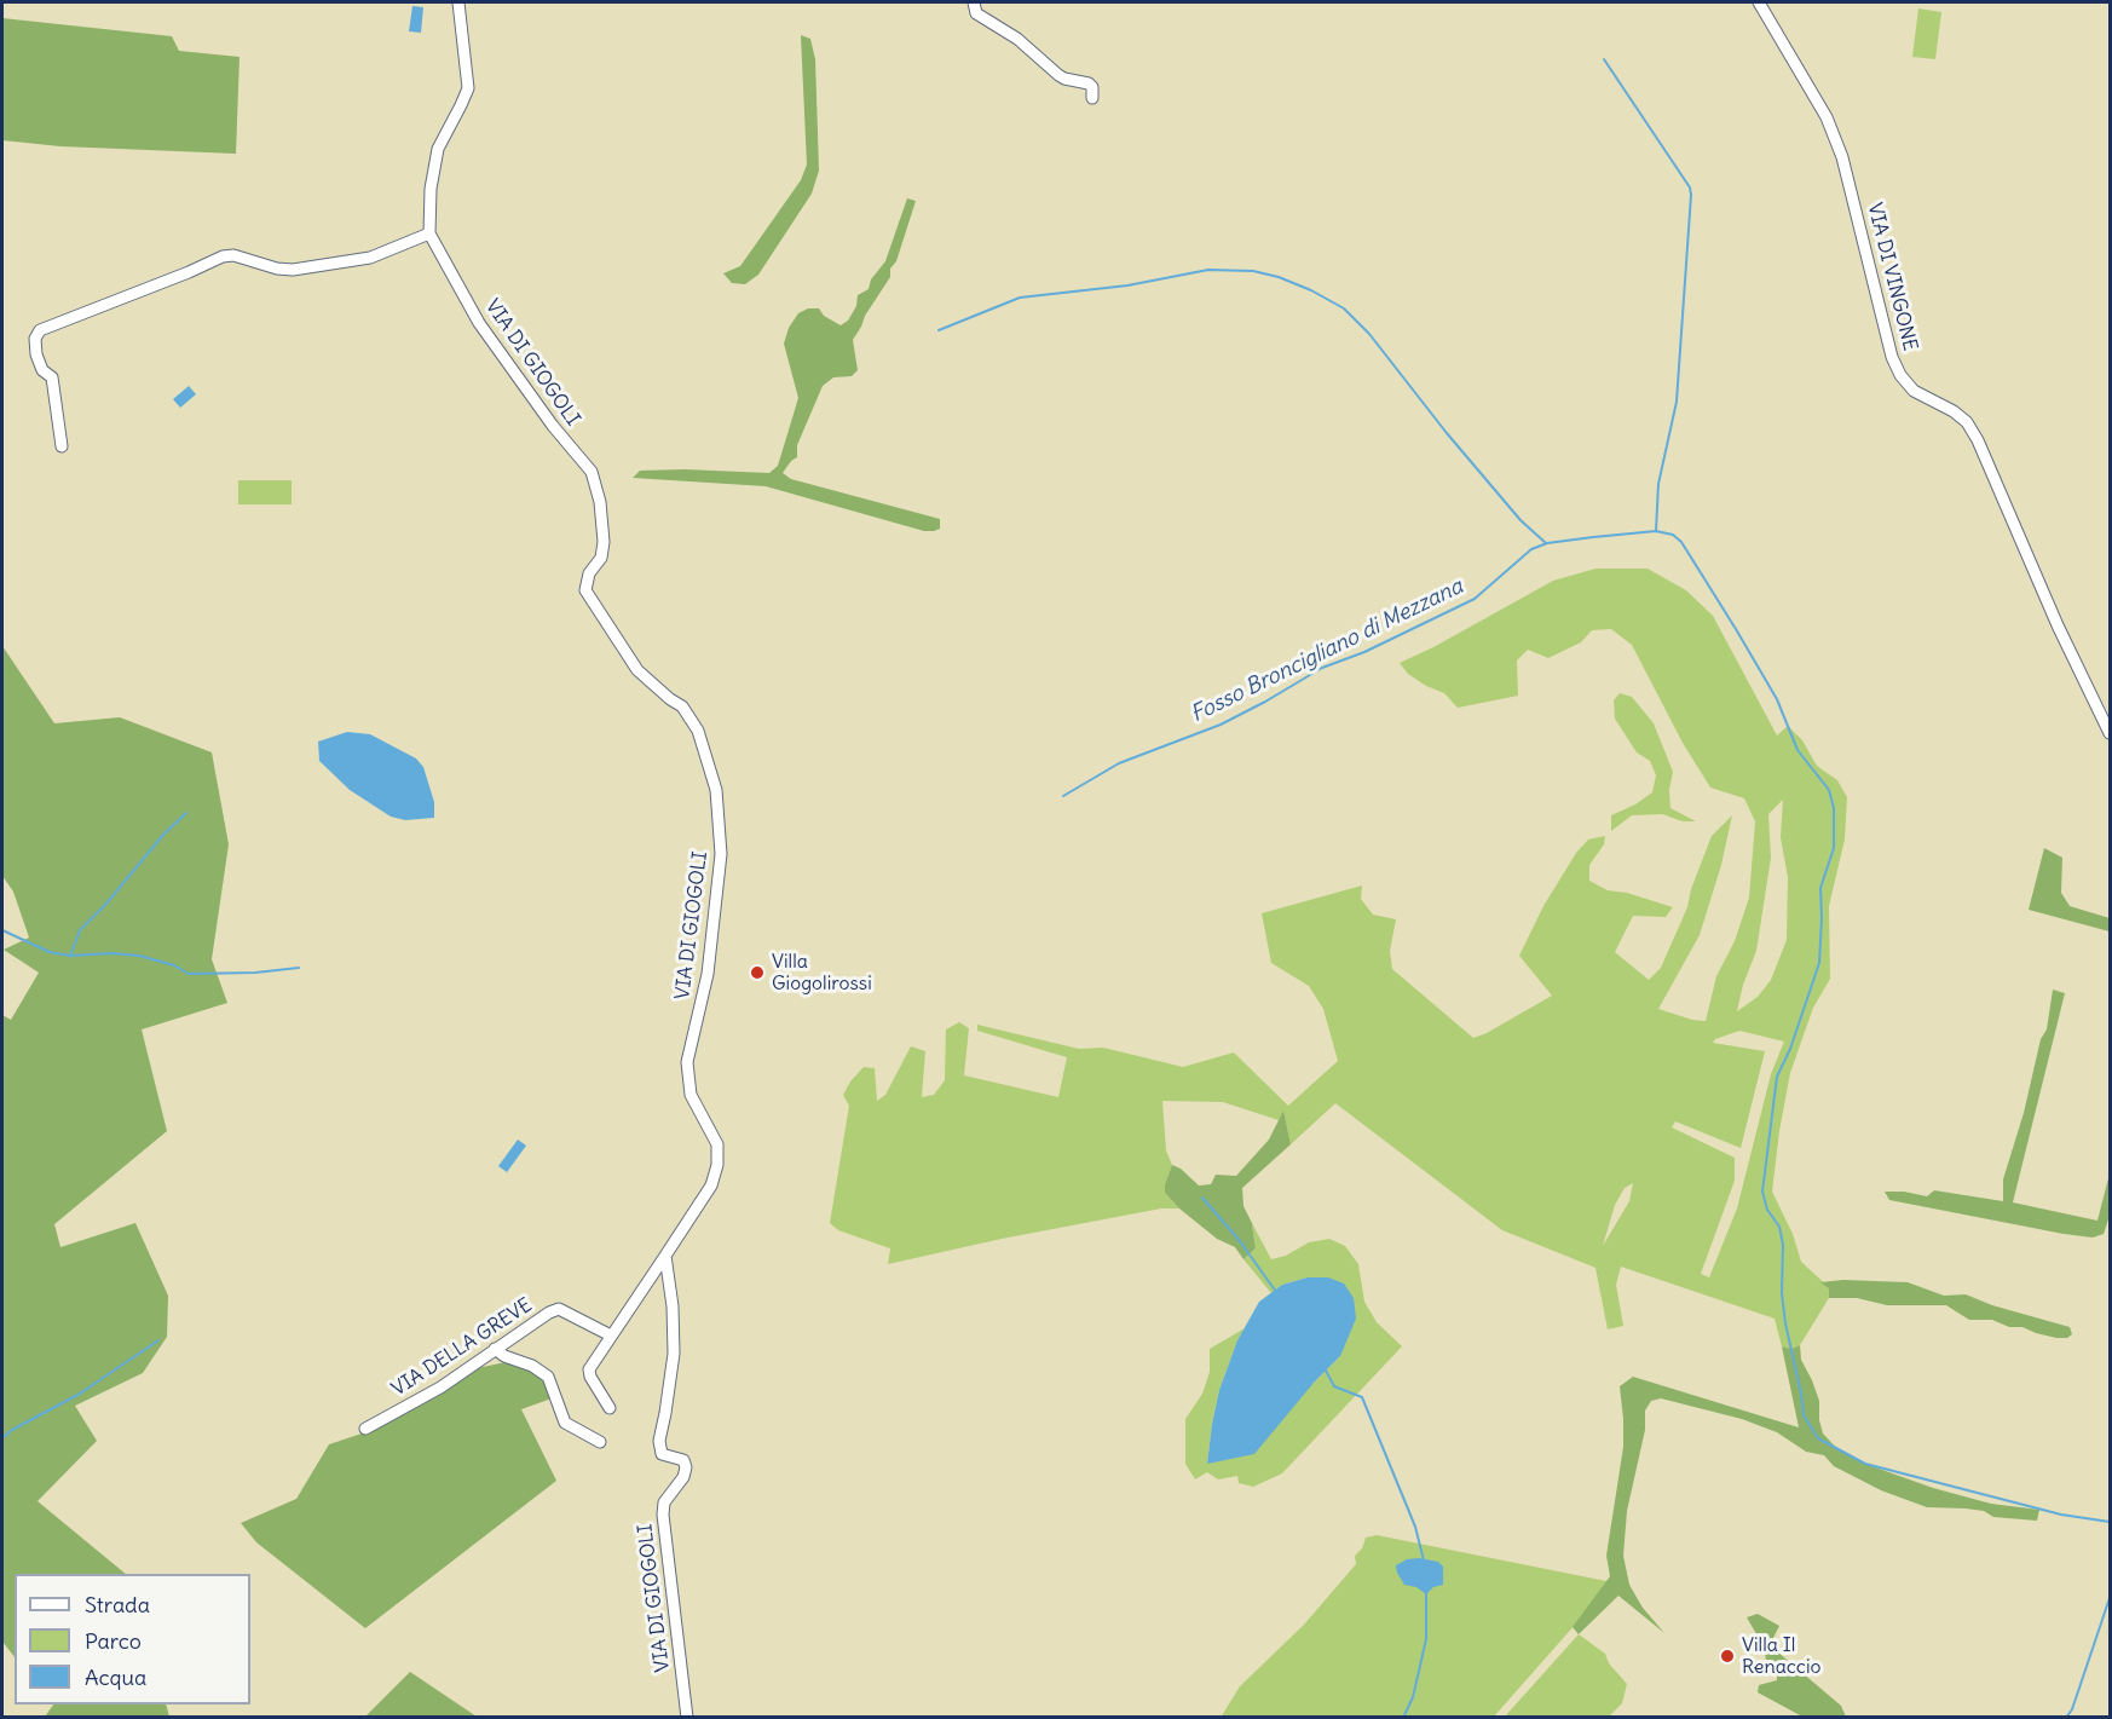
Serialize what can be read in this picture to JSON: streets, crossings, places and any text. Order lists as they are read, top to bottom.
{
  "streets": {
    "street": ["VIA DI VINGONE", "VIA DI GIOGOLI", "VIA DELLA GREVE"]
  },
  "water": ["Fosso Broncigliano di Mezzana"],
  "places": ["Villa Giogolirossi", "Villa Il Renaccio"],
  "legend": ["Strada", "Parco", "Acqua"]
}
